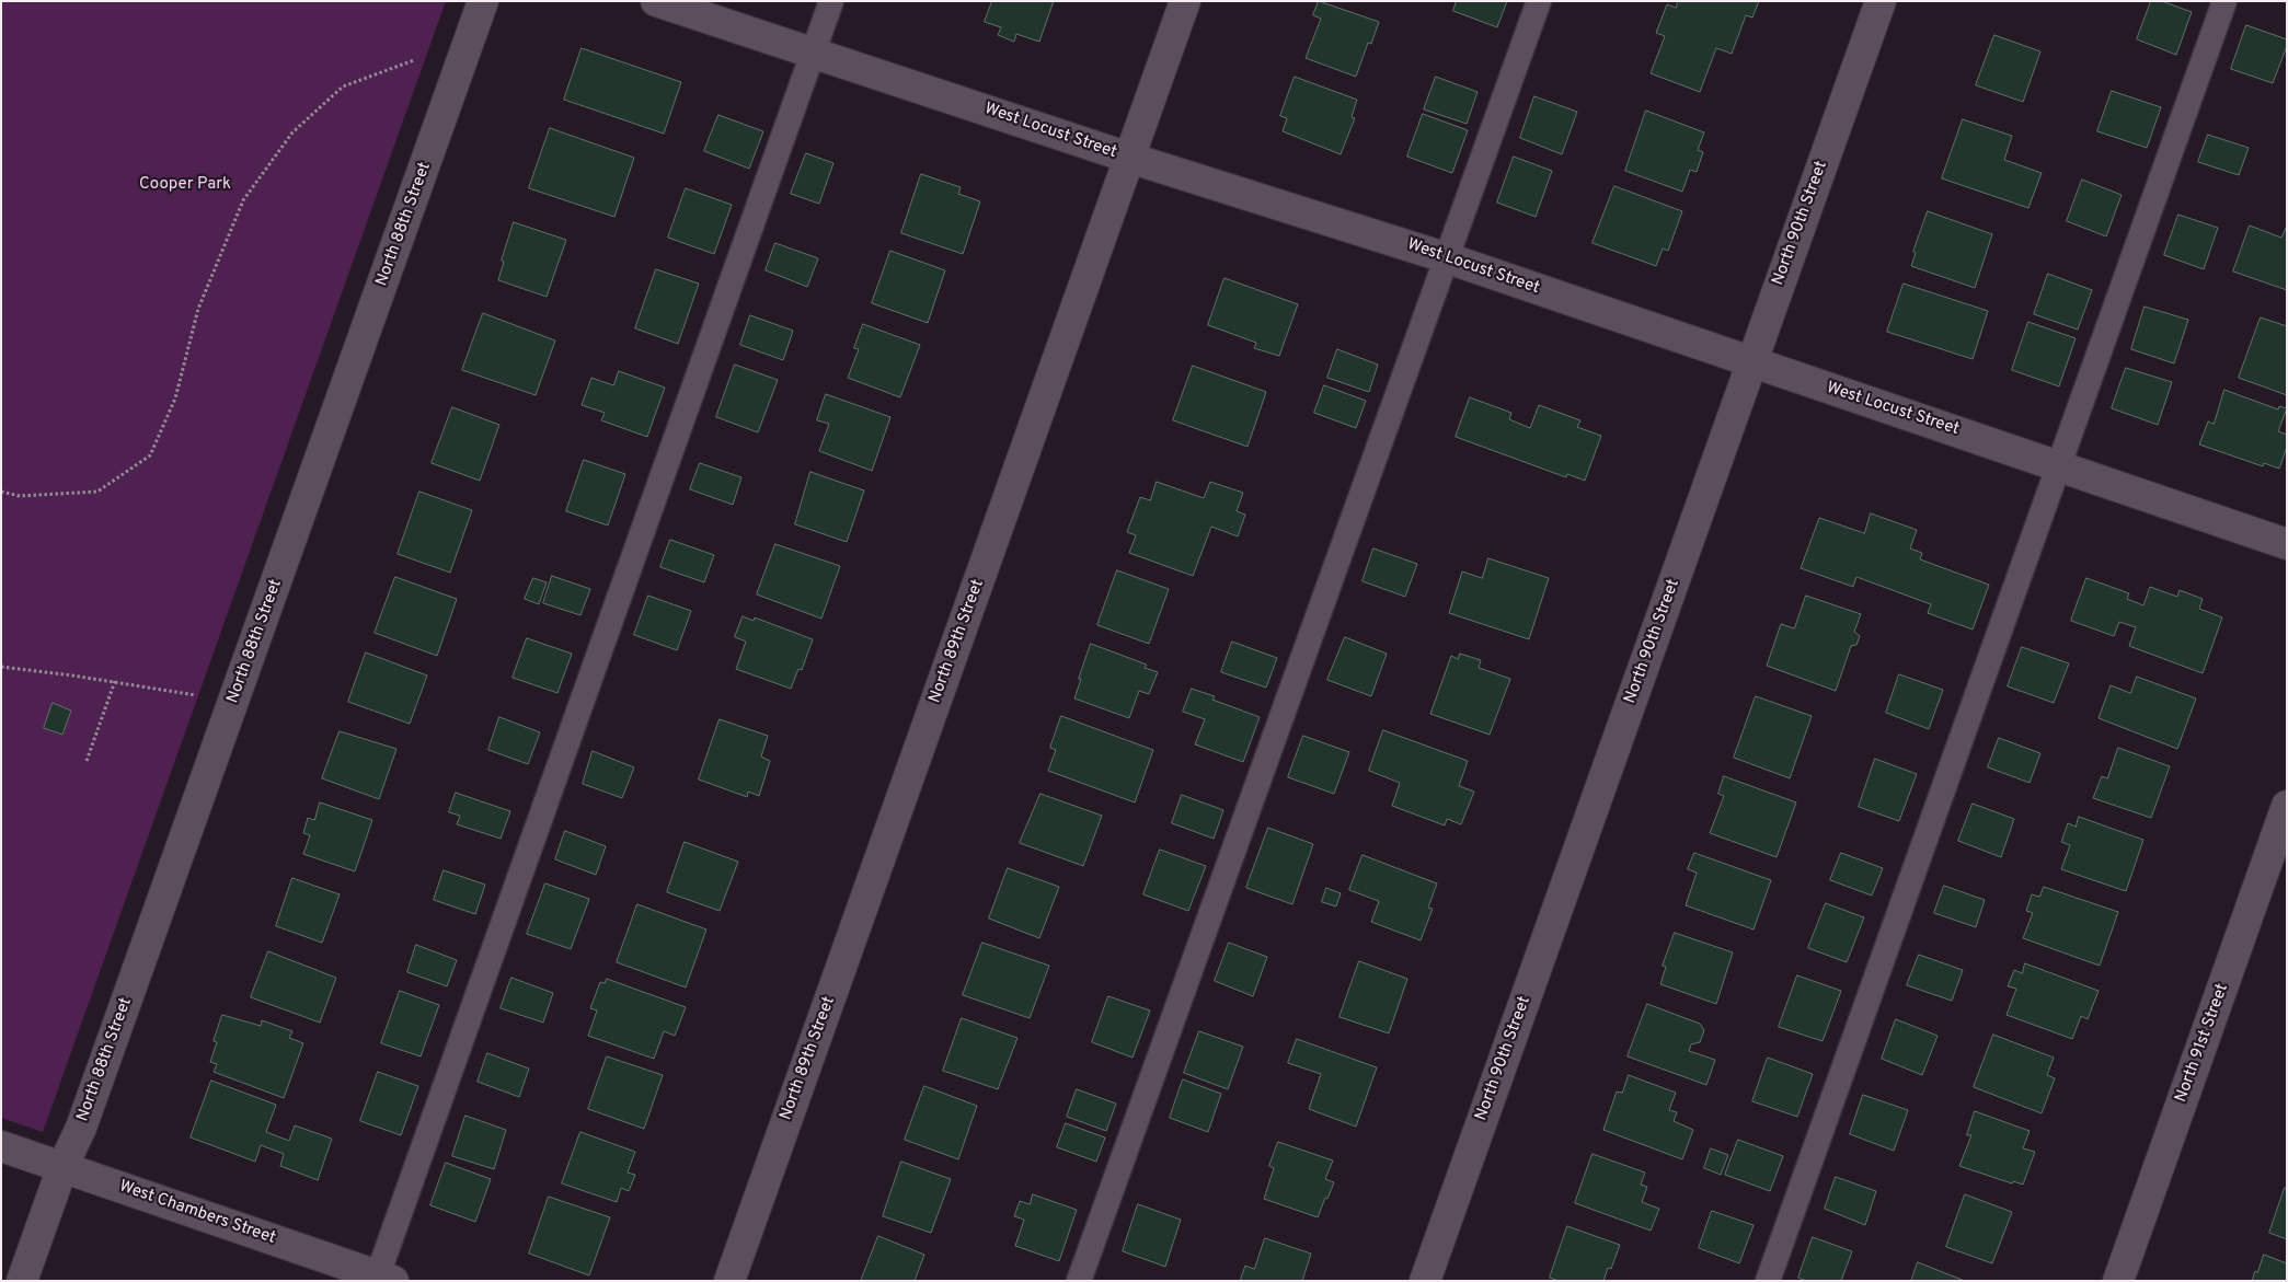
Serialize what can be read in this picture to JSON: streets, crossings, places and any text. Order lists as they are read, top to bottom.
{
  "streets": {
    "street": [
      "West Locust Street",
      "North 90th Street",
      "North 88th Street",
      "North 89th Street",
      "North 91st Street",
      "West Chambers Street"
    ]
  },
  "crossings": [
    ["West Locust Street", "North 90th Street"],
    ["West Locust Street", "North 89th Street"],
    ["North 88th Street", "West Chambers Street"]
  ],
  "parks": ["Cooper Park"]
}
